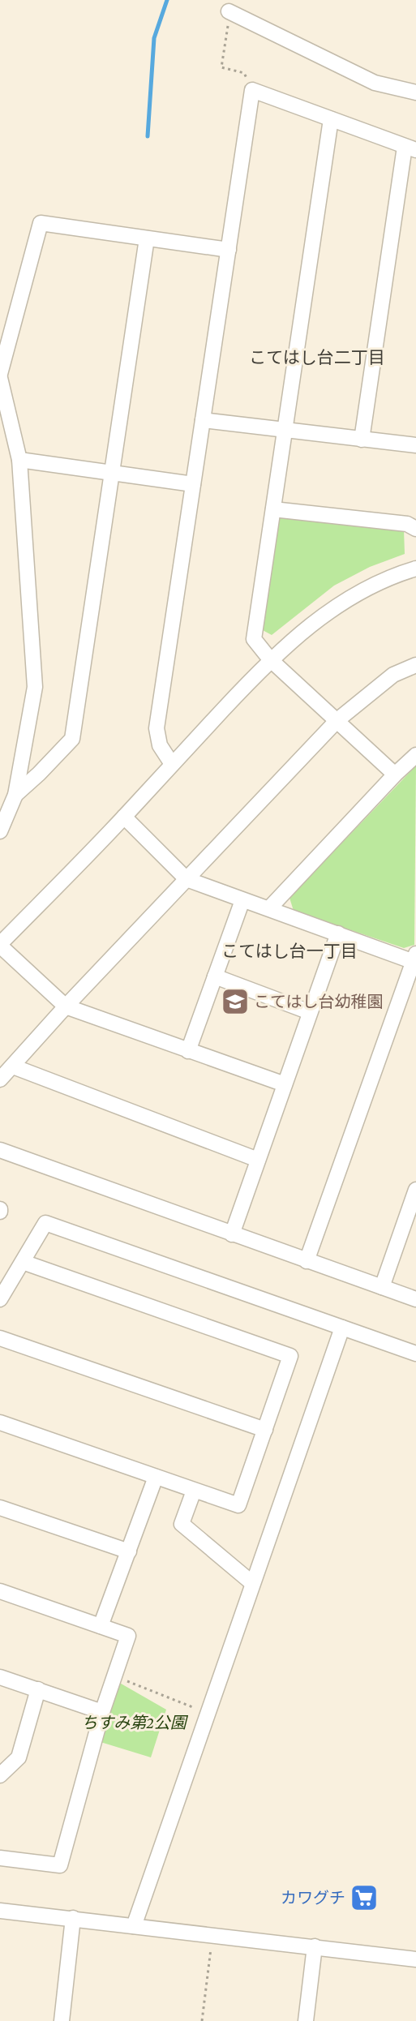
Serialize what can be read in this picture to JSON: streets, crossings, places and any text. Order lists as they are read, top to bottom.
{
  "districts": ["こてはし台二丁目", "こてはし台一丁目"],
  "parks": ["ちすみ第2公園"],
  "places": {
    "school or university": ["こてはし台幼稚園"],
    "supermarket": ["カワグチ"]
  }
}
